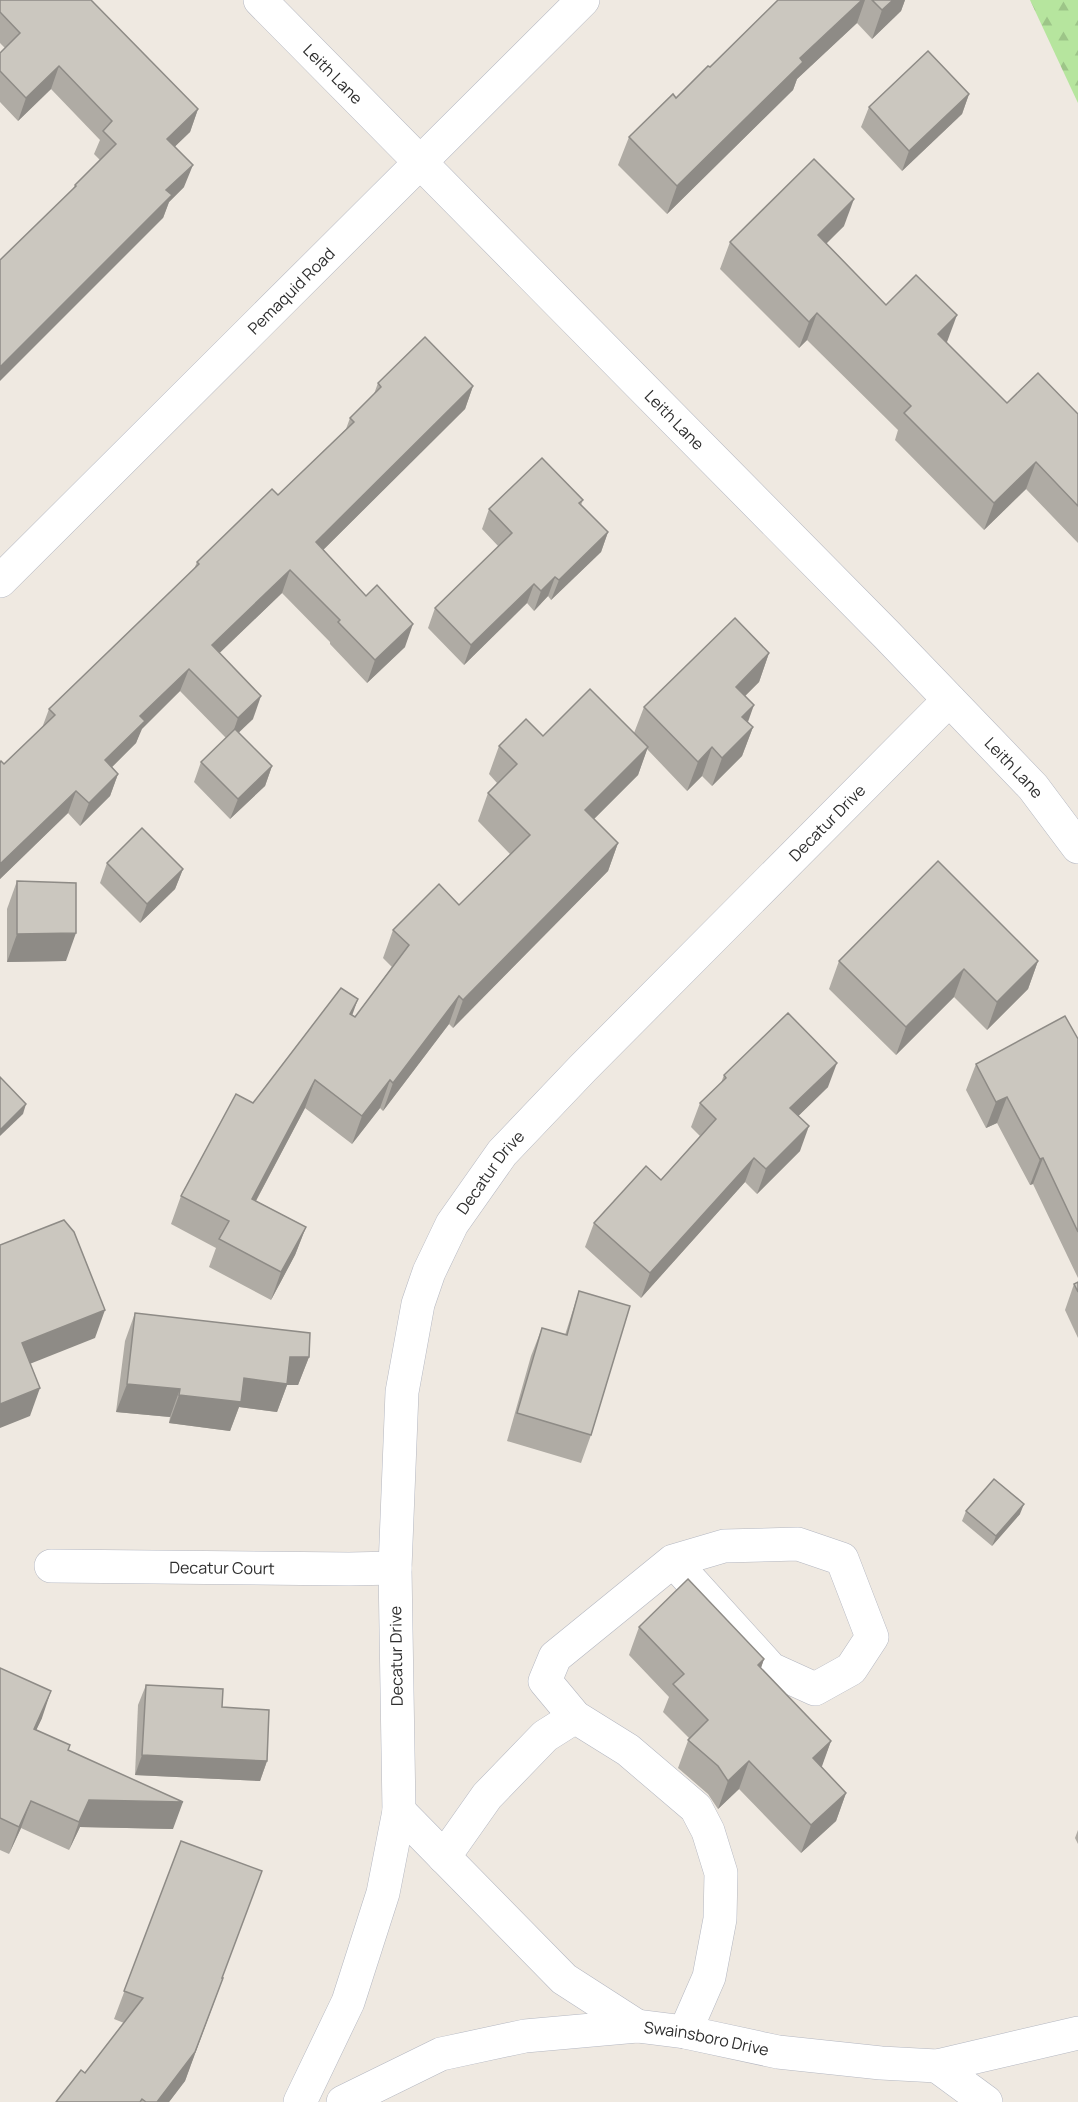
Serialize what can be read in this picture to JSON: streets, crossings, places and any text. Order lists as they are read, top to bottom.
{
  "streets": {
    "street": [
      "Leith Lane",
      "Pemaquid Road",
      "Decatur Drive",
      "Decatur Court",
      "Swainsboro Drive"
    ]
  },
  "crossings": [
    ["Leith Lane", "Pemaquid Road"],
    ["Leith Lane", "Decatur Drive"],
    ["Decatur Drive", "Decatur Court"]
  ]
}
